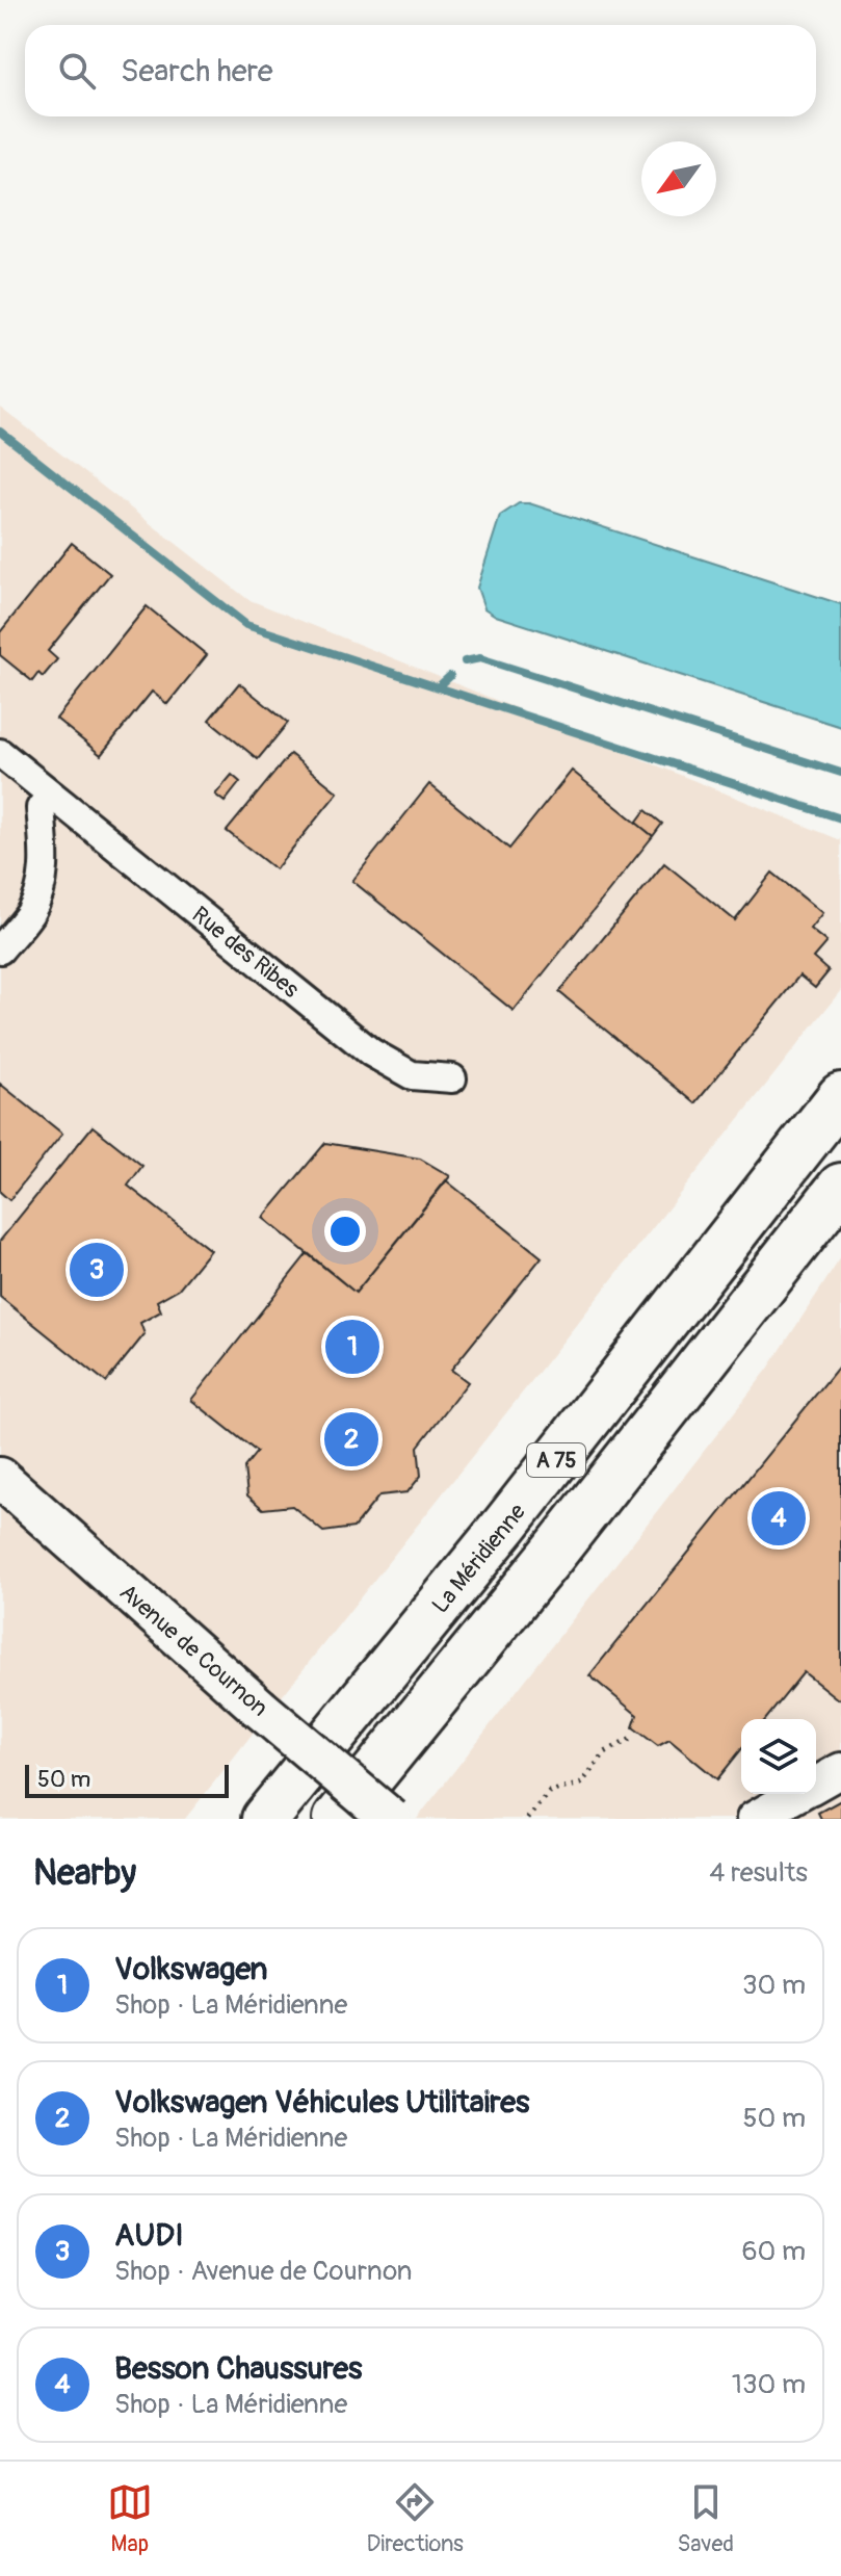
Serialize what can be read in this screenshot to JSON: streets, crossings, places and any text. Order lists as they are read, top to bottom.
{
  "streets": {
    "highway": ["A 75", "La Méridienne"],
    "main road": ["Avenue de Cournon"],
    "street": ["Rue des Ribes"]
  },
  "scale_bar": "50 m",
  "north": "bottom left",
  "page": {
    "search": "Search here",
    "pins": [
      "3",
      "1",
      "2",
      "4"
    ],
    "scale": "50 m",
    "heading": ["Nearby", "4 results"],
    "list": [
      {
        "mark": "1",
        "name": "Volkswagen",
        "note": "Shop · La Méridienne",
        "value": "30 m"
      },
      {
        "mark": "2",
        "name": "Volkswagen Véhicules Utilitaires",
        "note": "Shop · La Méridienne",
        "value": "50 m"
      },
      {
        "mark": "3",
        "name": "AUDI",
        "note": "Shop · Avenue de Cournon",
        "value": "60 m"
      },
      {
        "mark": "4",
        "name": "Besson Chaussures",
        "note": "Shop · La Méridienne",
        "value": "130 m"
      }
    ],
    "nav": ["Map", "Directions", "Saved"]
  }
}
